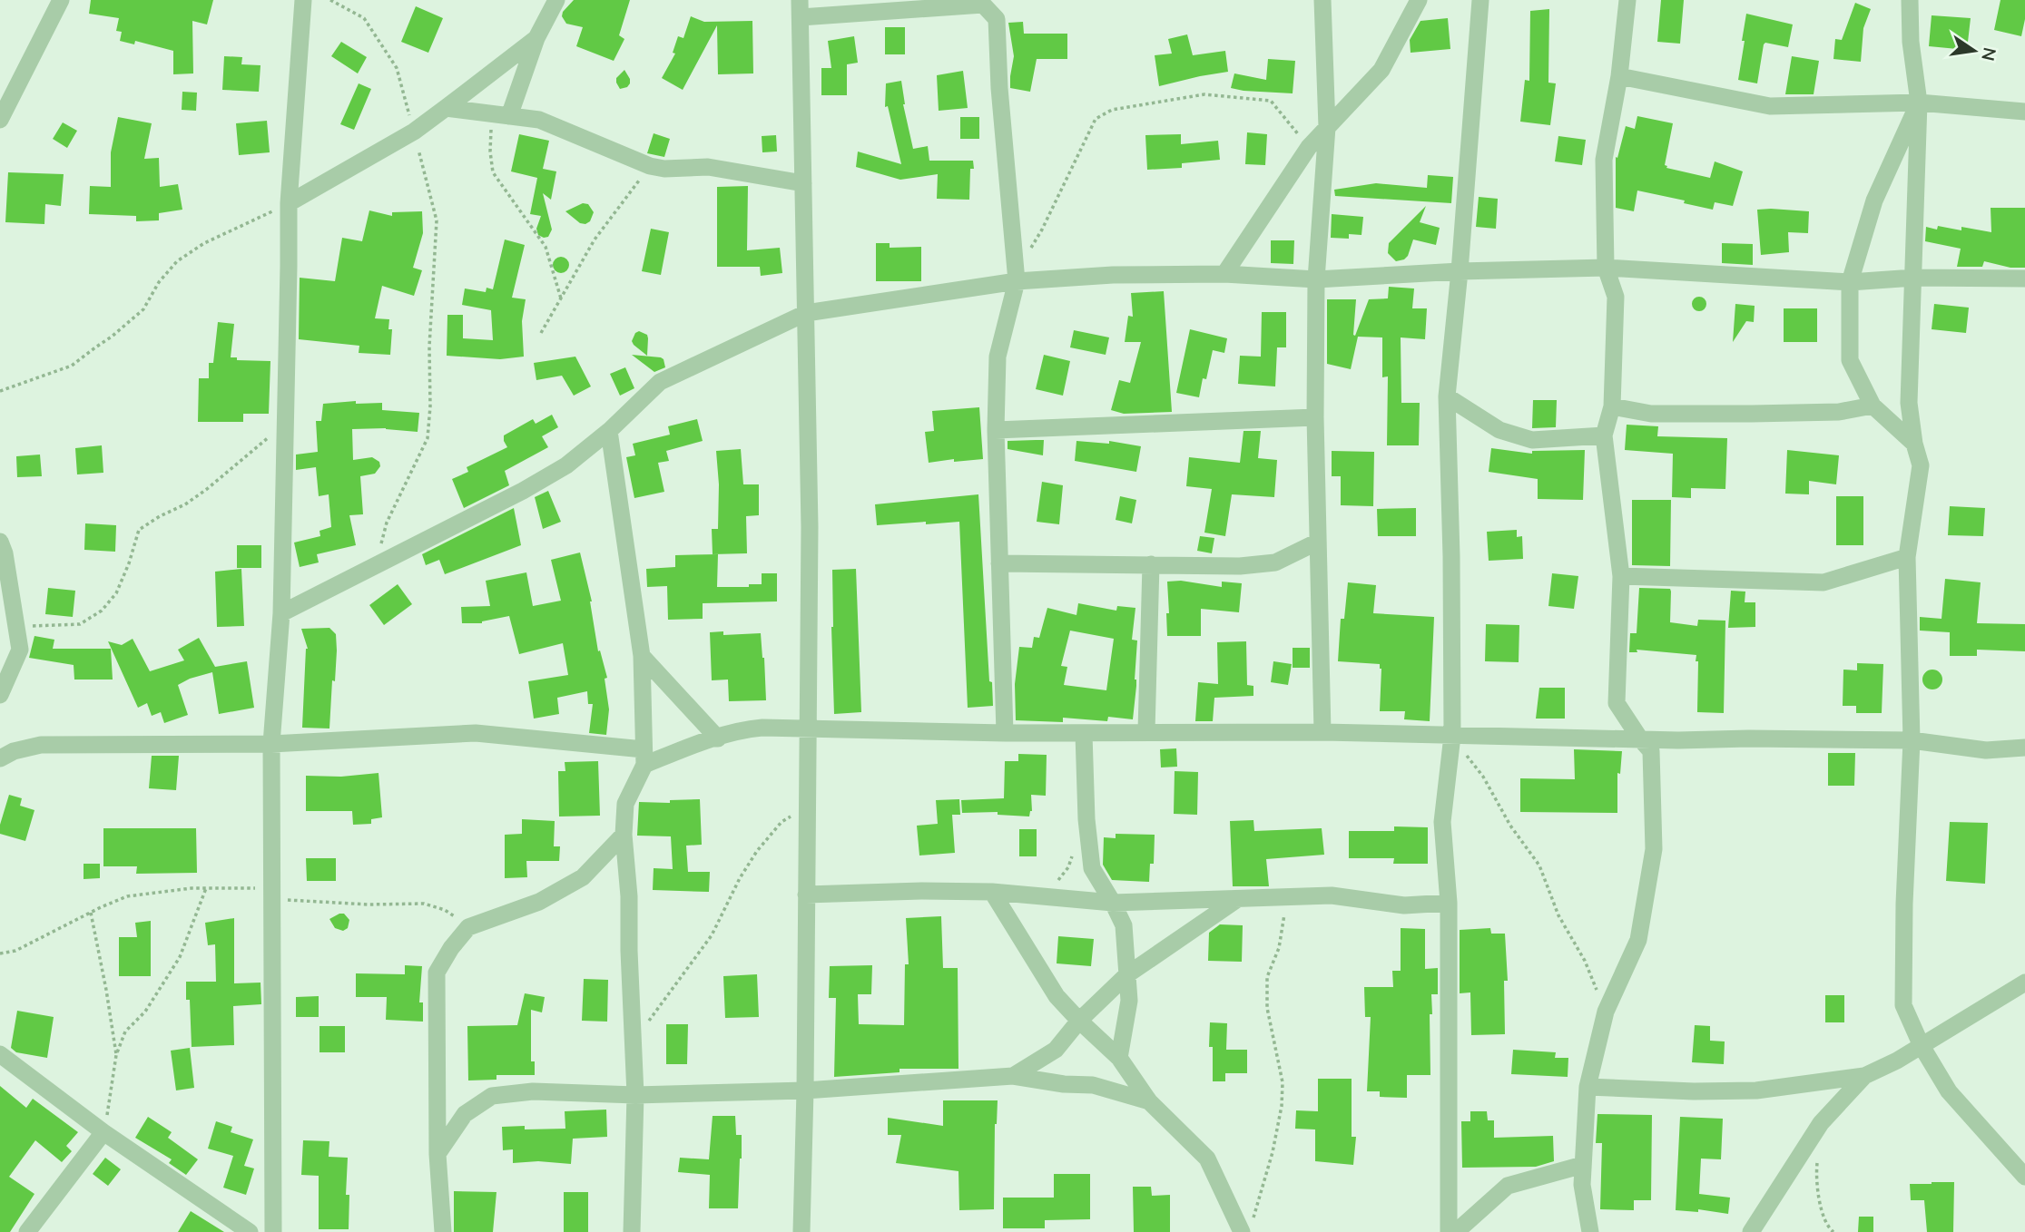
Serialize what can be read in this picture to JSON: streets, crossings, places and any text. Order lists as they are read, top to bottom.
{
  "north": "right"
}
